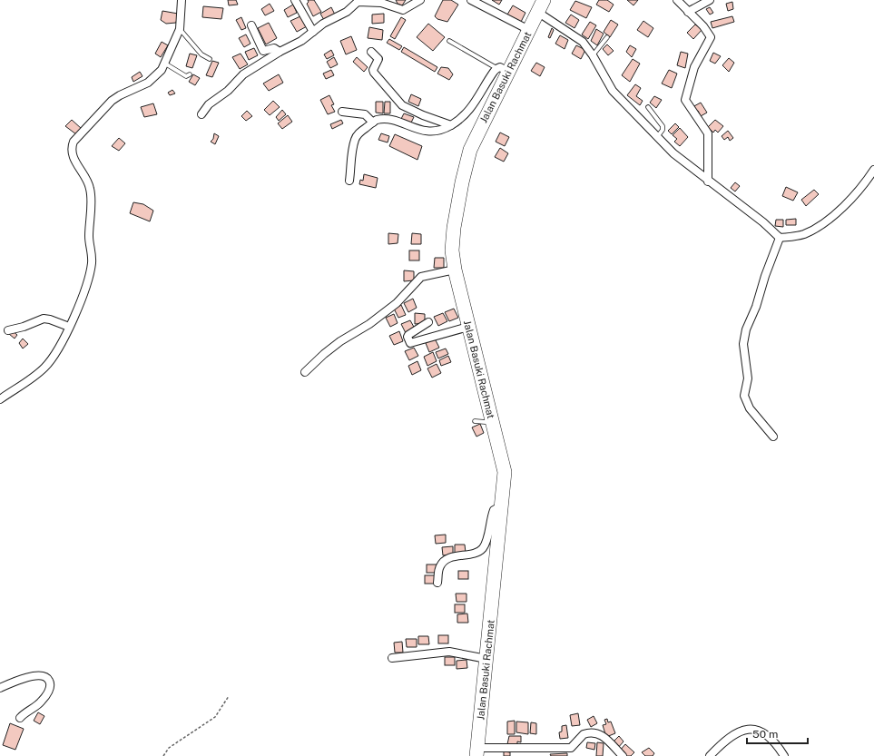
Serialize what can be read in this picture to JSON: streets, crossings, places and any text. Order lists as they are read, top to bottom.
{
  "streets": {
    "highway": ["Jalan Basuki Rachmat"]
  },
  "scale_bar": "50 m"
}
